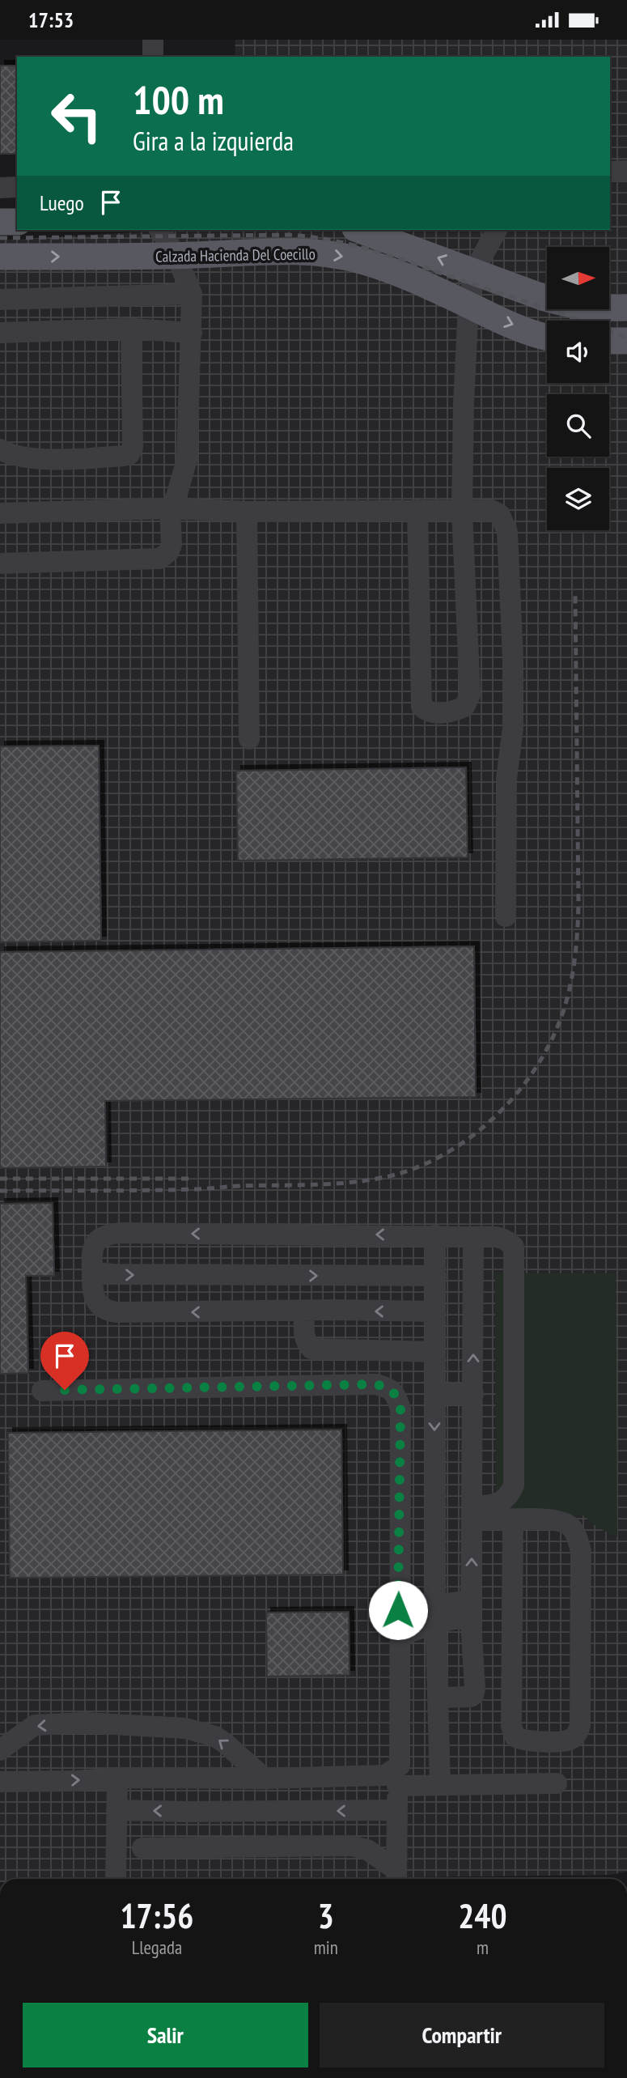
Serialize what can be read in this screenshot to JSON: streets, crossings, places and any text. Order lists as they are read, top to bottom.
{
  "streets": {
    "main road": ["Calzada Hacienda Del Coecillo"]
  },
  "north": "right",
  "page": {
    "status": "17:53",
    "turn": ["100 m", "Gira a la izquierda"],
    "then": "Luego",
    "eta": [
      "17:56",
      "Llegada",
      "3",
      "min",
      "240",
      "m"
    ],
    "buttons": ["Salir", "Compartir"]
  }
}
